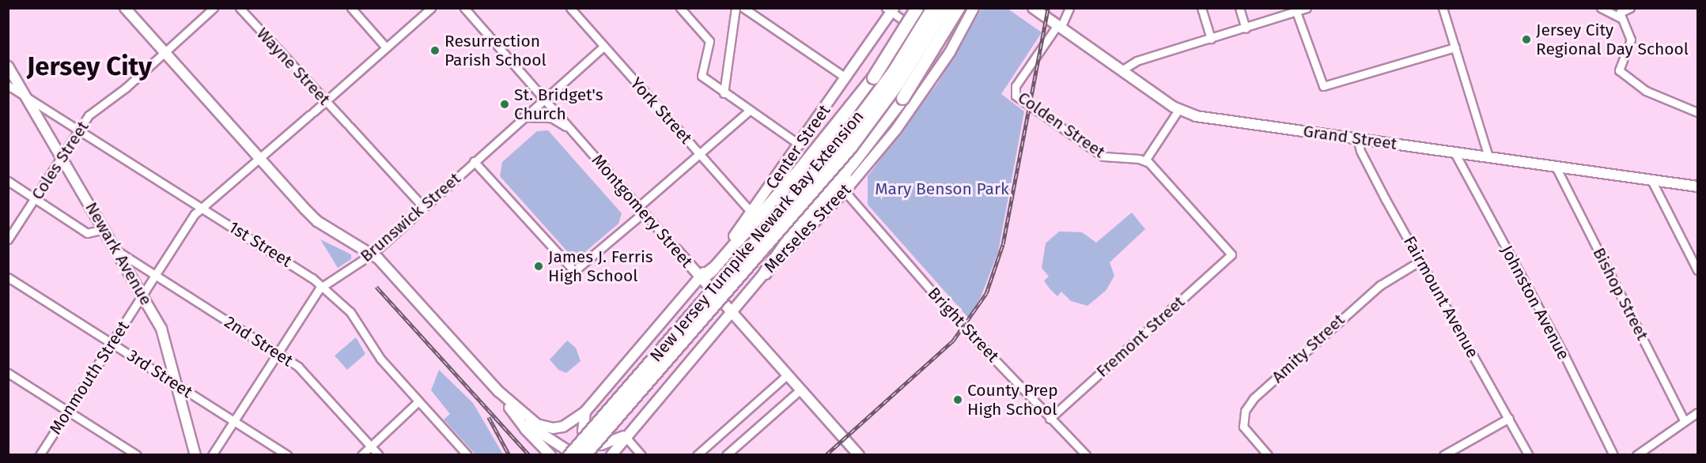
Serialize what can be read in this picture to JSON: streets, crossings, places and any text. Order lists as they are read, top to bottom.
{
  "streets": {
    "highway": ["New Jersey Turnpike Newark Bay Extension"],
    "main road": [
      "Grand Street",
      "Center Street",
      "Montgomery Street",
      "Merseles Street",
      "Newark Avenue"
    ],
    "street": [
      "Wayne Street",
      "York Street",
      "Colden Street",
      "Coles Street",
      "Brunswick Street",
      "1st Street",
      "Bishop Street",
      "Fairmount Avenue",
      "Johnston Avenue",
      "Bright Street",
      "Fremont Street",
      "2nd Street",
      "Amity Street",
      "3rd Street",
      "Monmouth Street"
    ]
  },
  "crossings": [
    ["Wayne Street", "Brunswick Street"],
    ["Wayne Street", "Monmouth Street"],
    ["York Street", "Center Street"],
    ["York Street", "Brunswick Street"],
    ["Colden Street", "Grand Street"],
    ["Colden Street", "Fremont Street"],
    ["Grand Street", "Bishop Street"],
    ["Grand Street", "Fairmount Avenue"],
    ["Grand Street", "Johnston Avenue"],
    ["Center Street", "Montgomery Street"],
    ["Coles Street", "1st Street"],
    ["Coles Street", "Newark Avenue"],
    ["Montgomery Street", "Brunswick Street"],
    ["Montgomery Street", "Merseles Street"],
    ["Brunswick Street", "1st Street"],
    ["Brunswick Street", "2nd Street"],
    ["Brunswick Street", "3rd Street"],
    ["Merseles Street", "Bright Street"],
    ["1st Street", "Newark Avenue"],
    ["1st Street", "Monmouth Street"],
    ["Newark Avenue", "2nd Street"],
    ["Newark Avenue", "3rd Street"],
    ["Newark Avenue", "Monmouth Street"],
    ["Fairmount Avenue", "Amity Street"],
    ["Bright Street", "Fremont Street"],
    ["2nd Street", "Monmouth Street"],
    ["3rd Street", "Monmouth Street"]
  ],
  "districts": ["Jersey City"],
  "parks": ["Mary Benson Park"],
  "places": [
    "Jersey City Regional Day School",
    "Resurrection Parish School",
    "St. Bridget's Church",
    "James J. Ferris High School",
    "County Prep High School"
  ]
}
